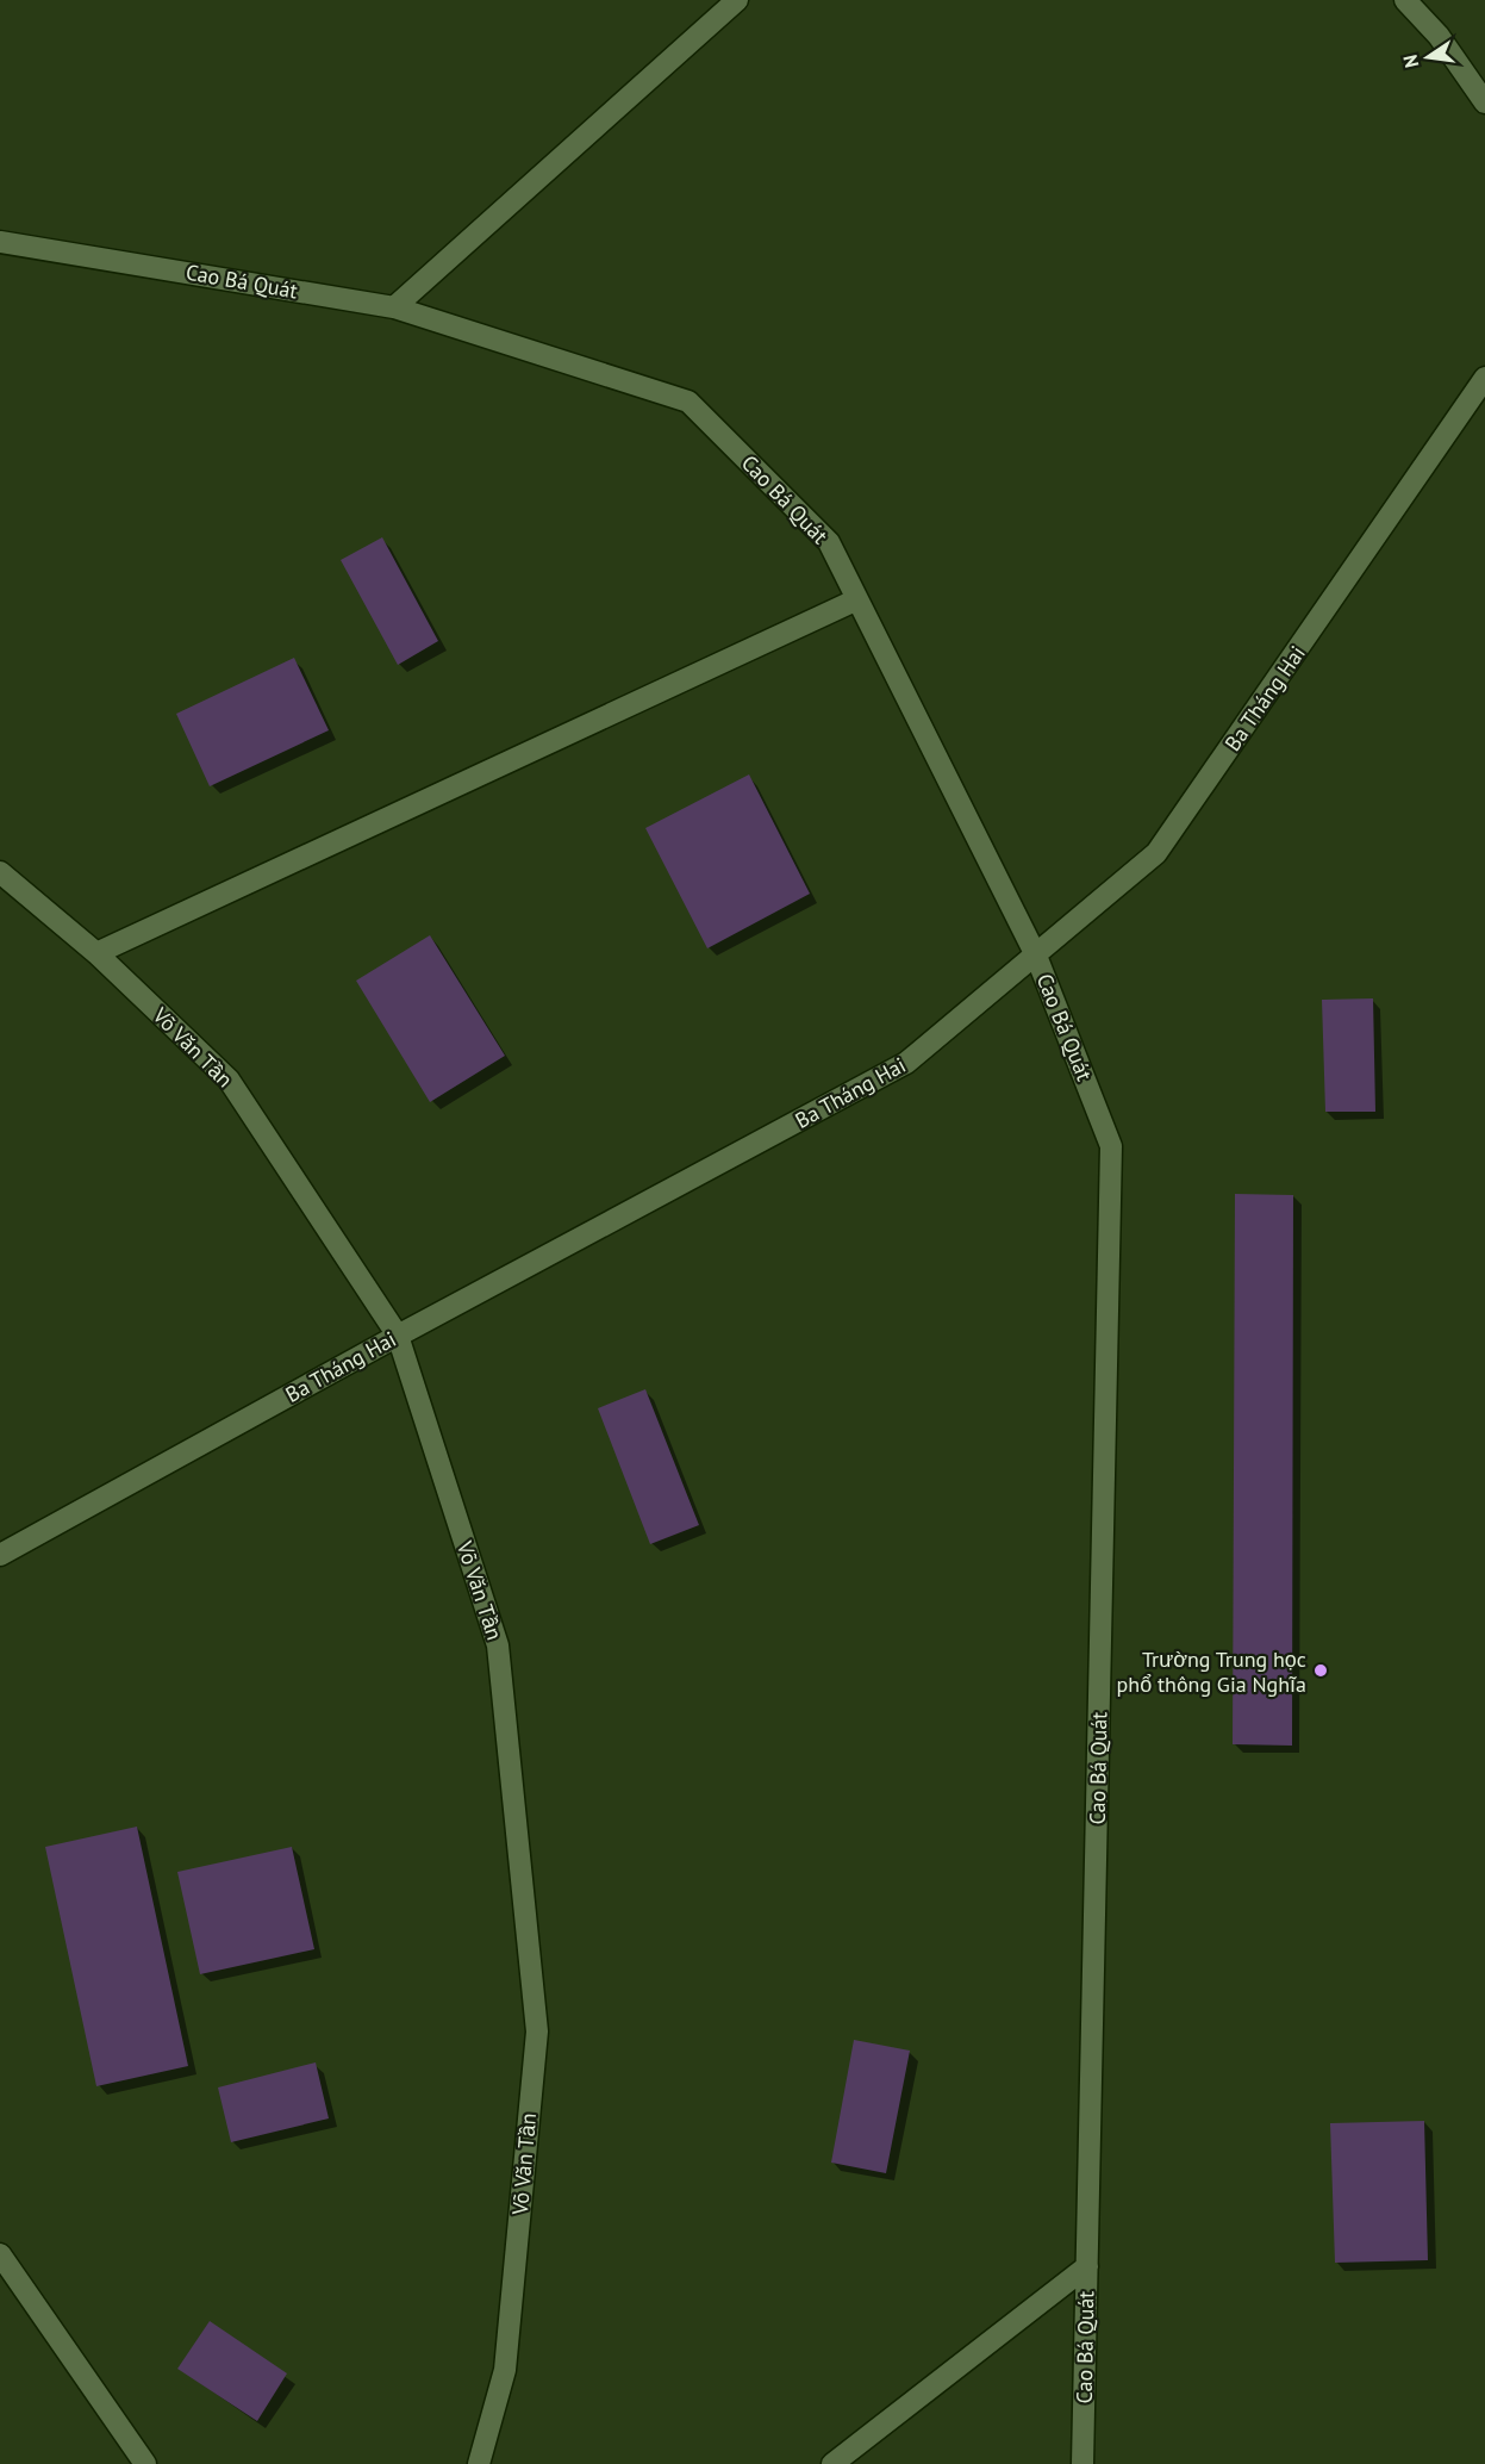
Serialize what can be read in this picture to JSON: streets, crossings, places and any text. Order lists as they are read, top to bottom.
{
  "streets": {
    "street": ["Cao Bá Quát", "Ba Tháng Hai", "Võ Văn Tần"]
  },
  "crossings": [
    ["Cao Bá Quát", "Ba Tháng Hai"],
    ["Ba Tháng Hai", "Võ Văn Tần"]
  ],
  "places": ["Trường Trung học phổ thông Gia Nghĩa"],
  "north": "left"
}
